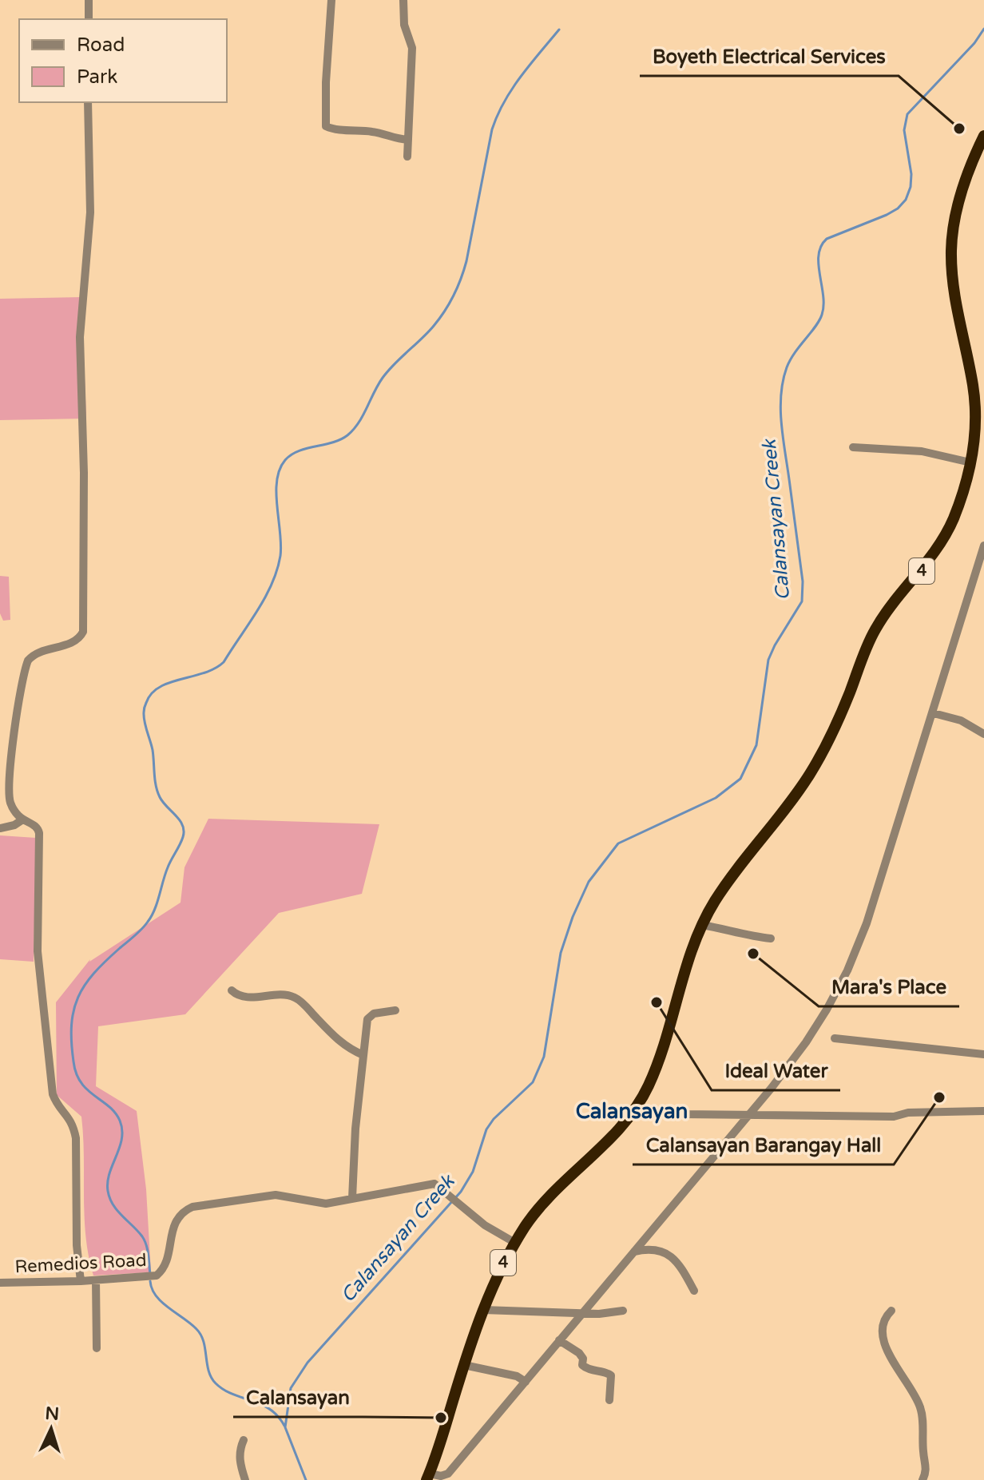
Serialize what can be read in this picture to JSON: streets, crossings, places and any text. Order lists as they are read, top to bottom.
{
  "streets": {
    "highway": ["4"],
    "street": ["Remedios Road"]
  },
  "crossings": [
    ["4", "Remedios Road"]
  ],
  "districts": ["Calansayan"],
  "water": ["Calansayan Creek"],
  "places": [
    "Boyeth Electrical Services",
    "Mara's Place",
    "Ideal Water",
    "Calansayan Barangay Hall",
    "Calansayan"
  ],
  "legend": ["Road", "Park"],
  "north": "top"
}
